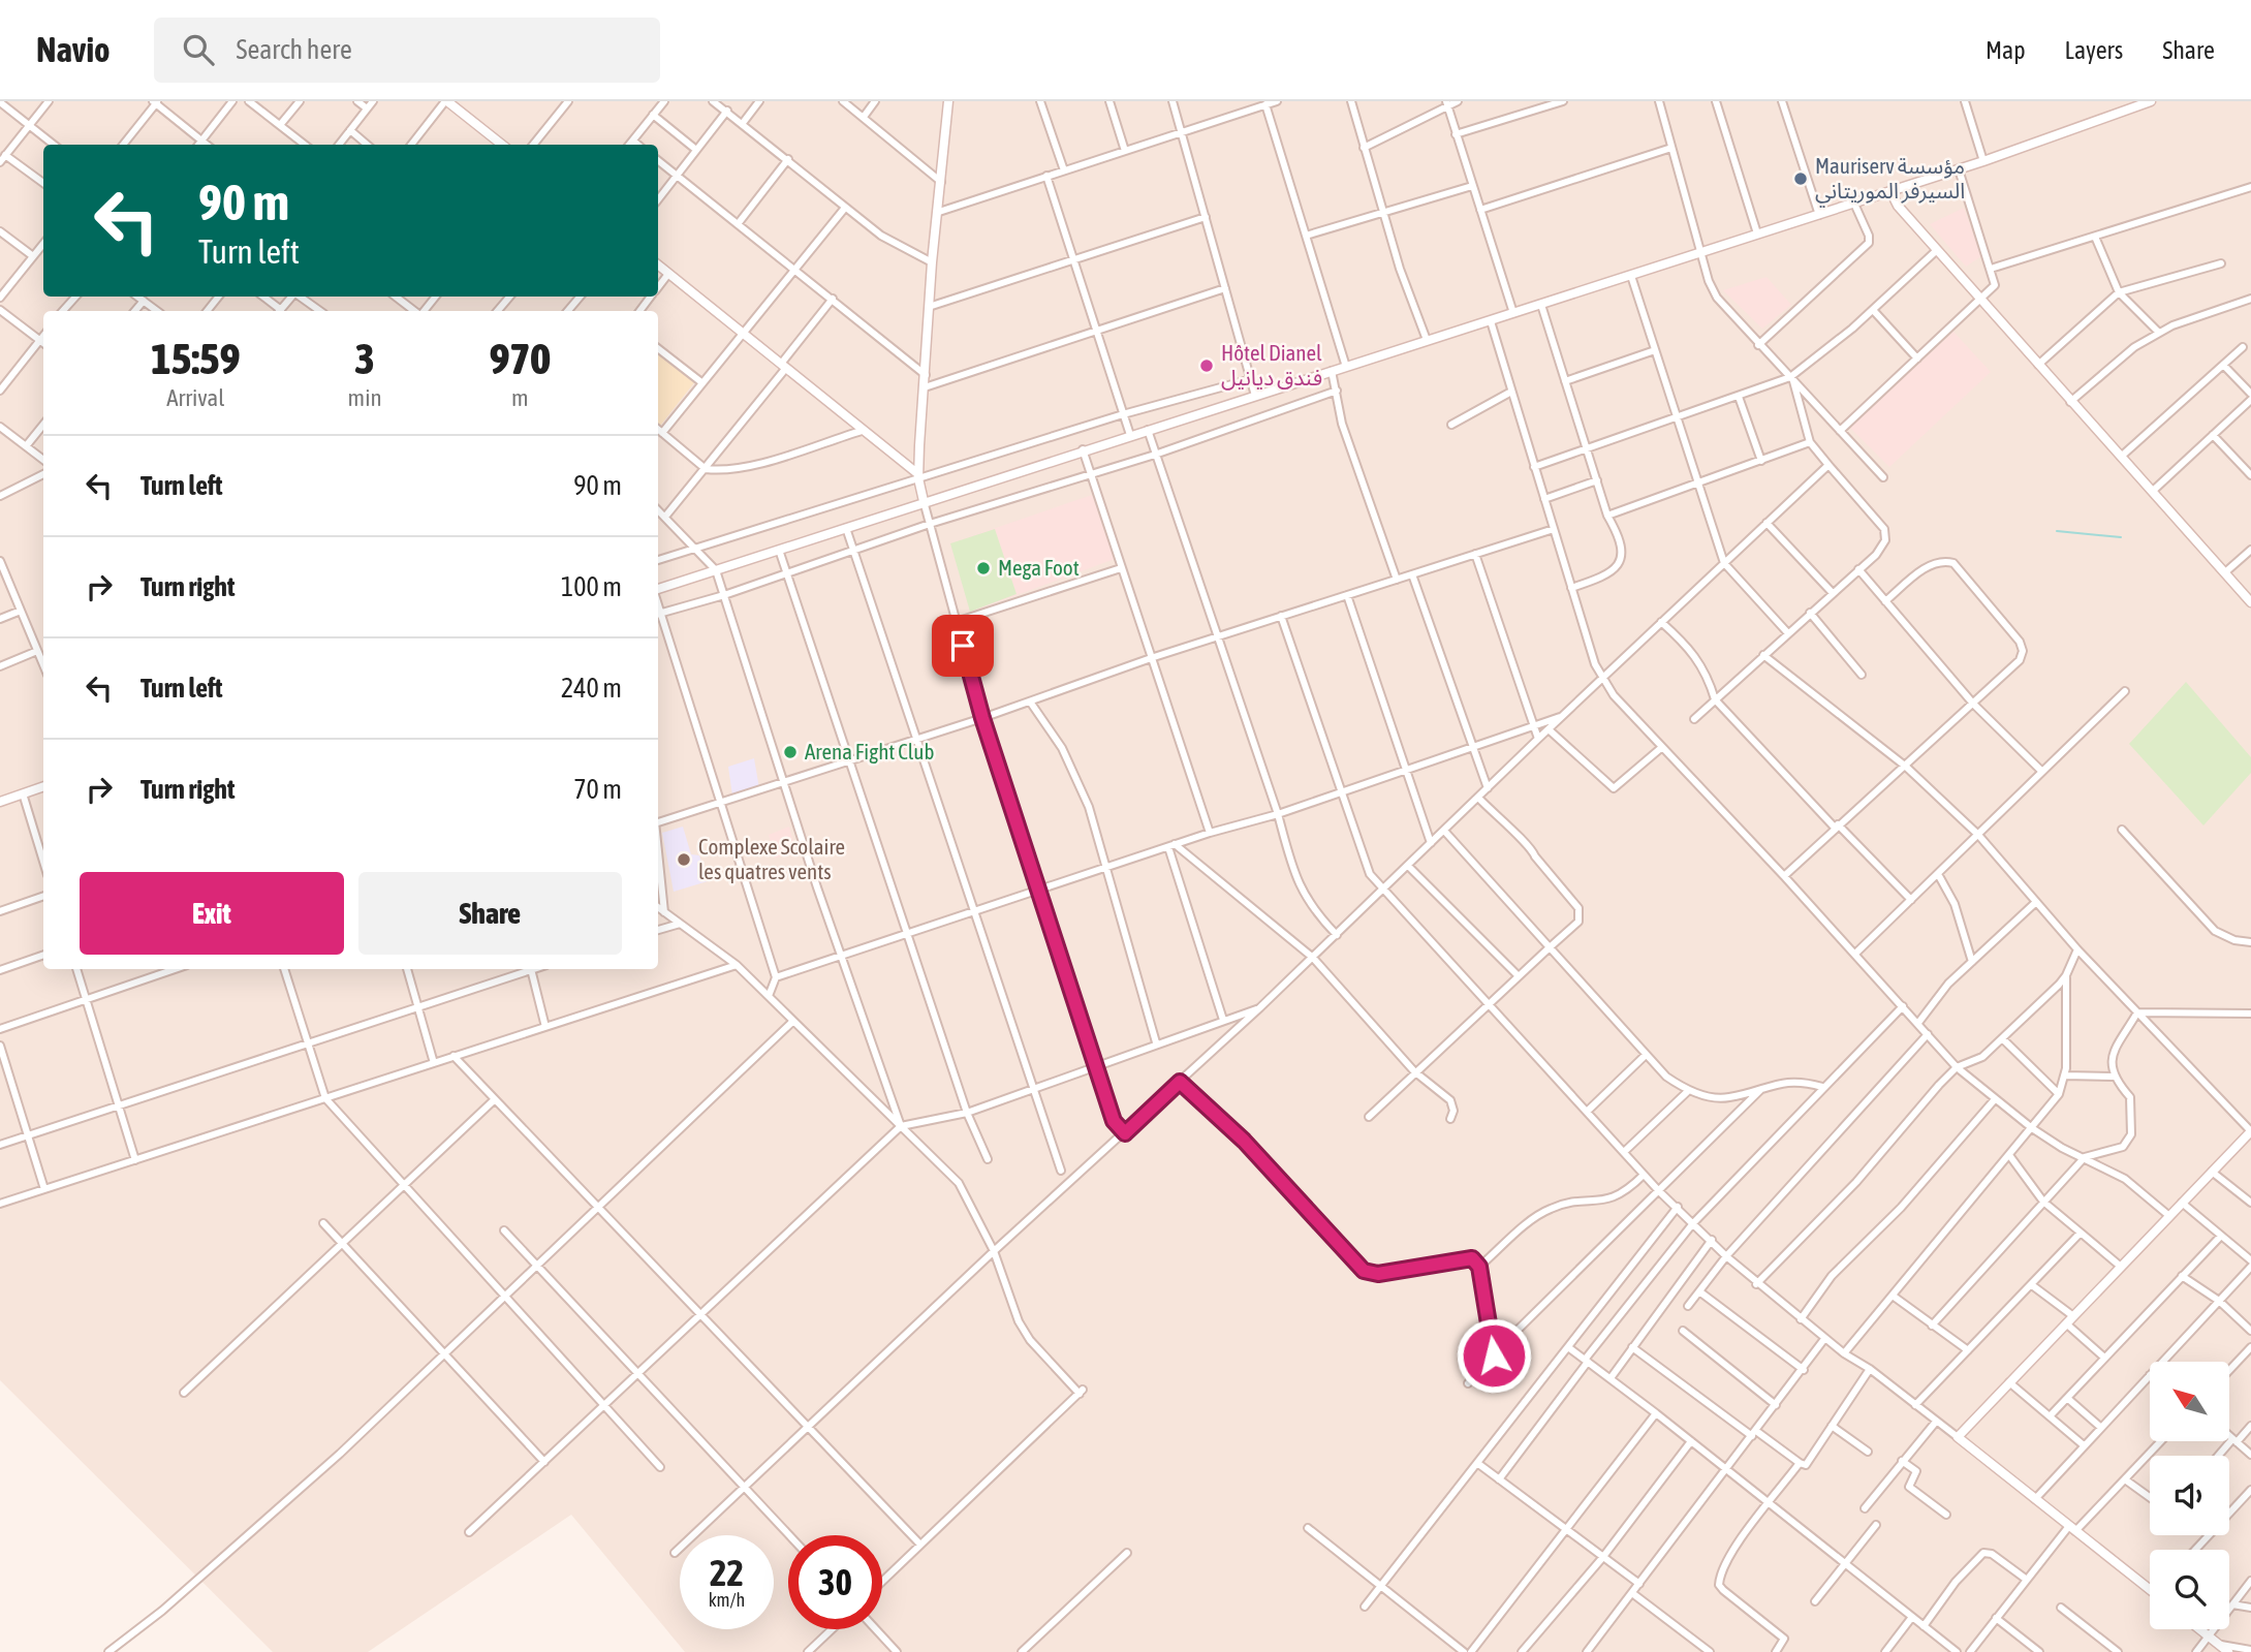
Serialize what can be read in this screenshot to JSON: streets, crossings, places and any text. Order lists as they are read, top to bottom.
{
  "places": [
    "Mauriserv مؤسسة السيرفر الموريتاني",
    "Hôtel Dianel فندق ديانيل",
    "Mega Foot",
    "Arena Fight Club",
    "Complexe Scolaire les quatres vents"
  ],
  "north": "top left",
  "page": {
    "header": "Navio",
    "search": "Search here",
    "nav": ["Map", "Layers", "Share"],
    "turn": ["90 m", "Turn left"],
    "eta": [
      "15:59",
      "Arrival",
      "3",
      "min",
      "970",
      "m"
    ],
    "list": [
      {
        "name": "Turn left",
        "value": "90 m"
      },
      {
        "name": "Turn right",
        "value": "100 m"
      },
      {
        "name": "Turn left",
        "value": "240 m"
      },
      {
        "name": "Turn right",
        "value": "70 m"
      }
    ],
    "buttons": ["Exit", "Share"],
    "speed": "22 km/h",
    "limit": "30"
  }
}
